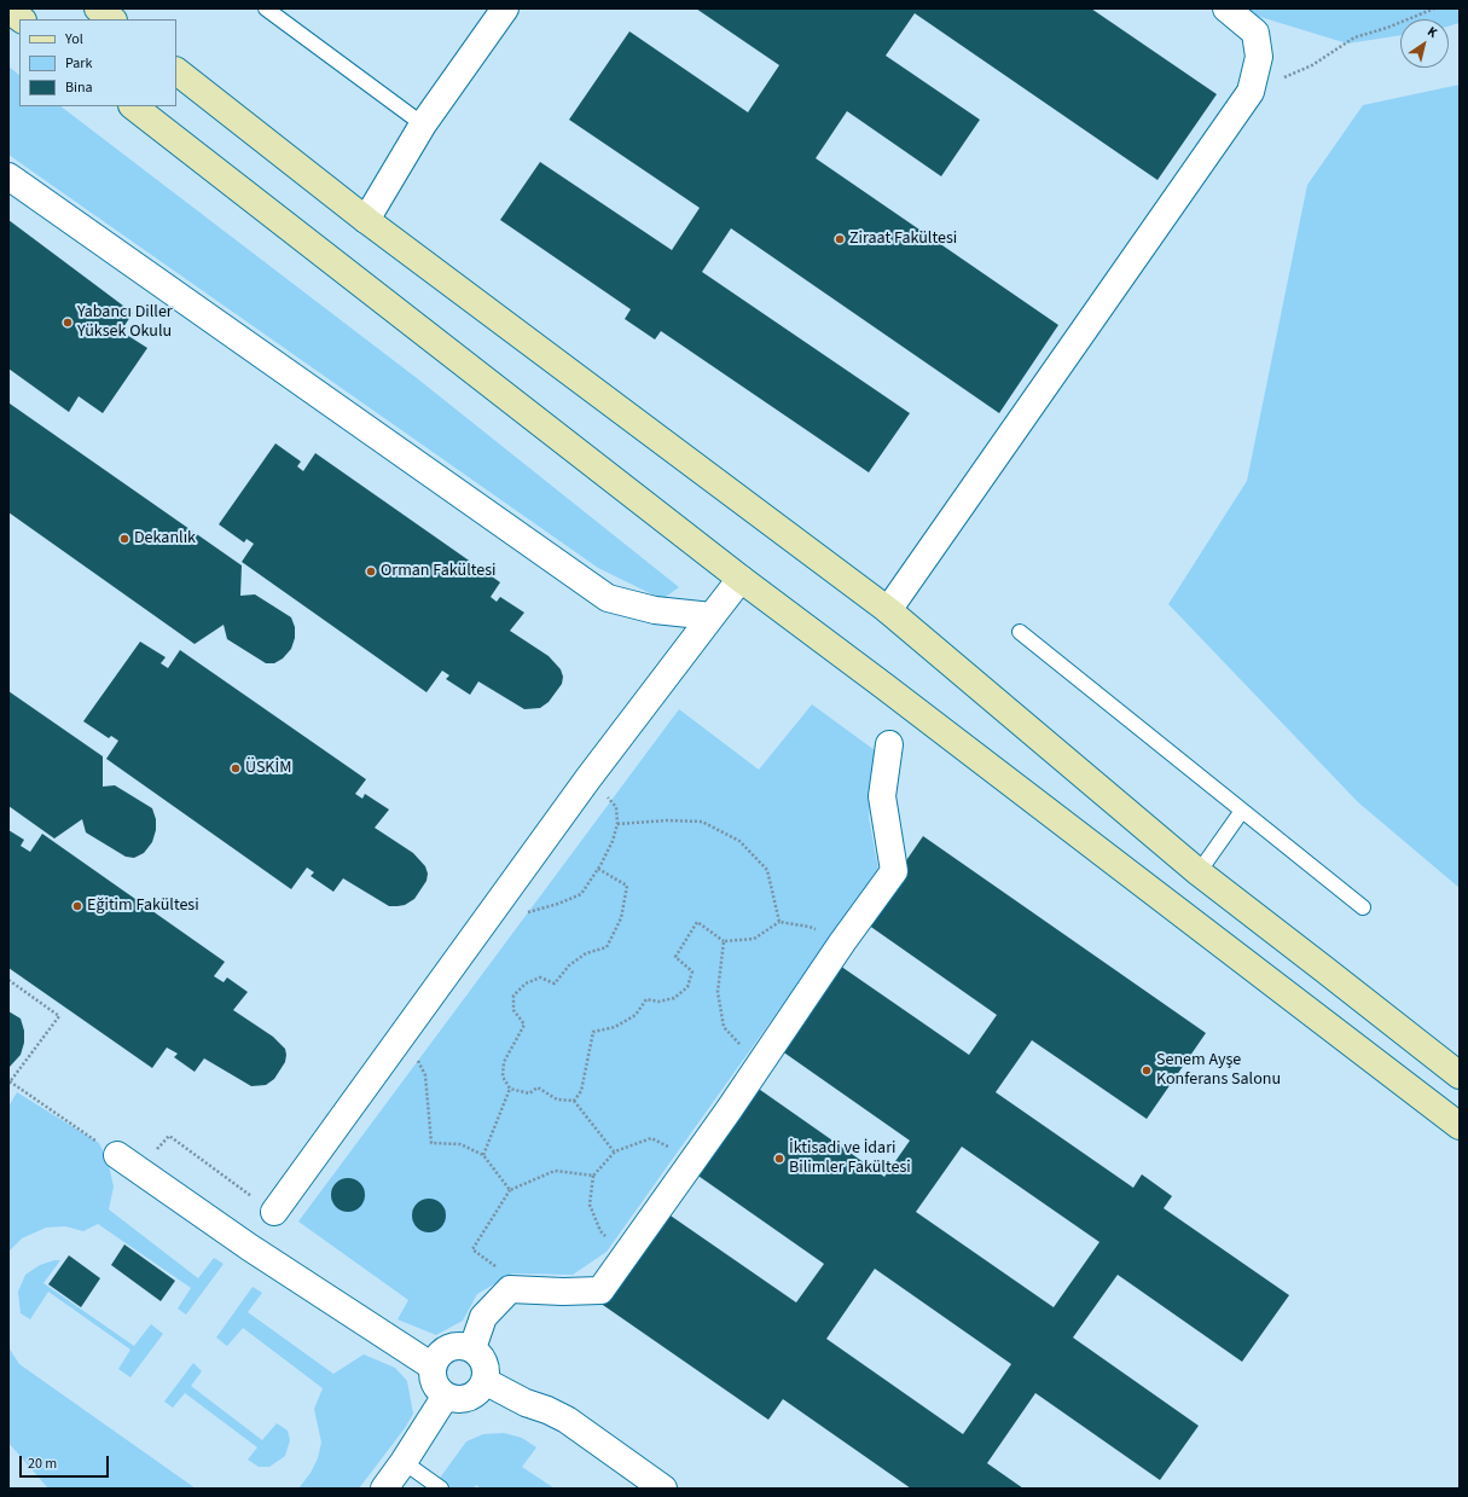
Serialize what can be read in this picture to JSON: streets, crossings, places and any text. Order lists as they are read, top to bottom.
{
  "places": [
    "Ziraat Fakültesi",
    "Yabancı Diller Yüksek Okulu",
    "Dekanlık",
    "Orman Fakültesi",
    "ÜSKİM",
    "Eğitim Fakültesi",
    "Senem Ayşe Konferans Salonu",
    "İktisadi ve İdari Bilimler Fakültesi"
  ],
  "legend": ["Yol", "Park", "Bina"],
  "scale_bar": "20 m",
  "north": "top right"
}
